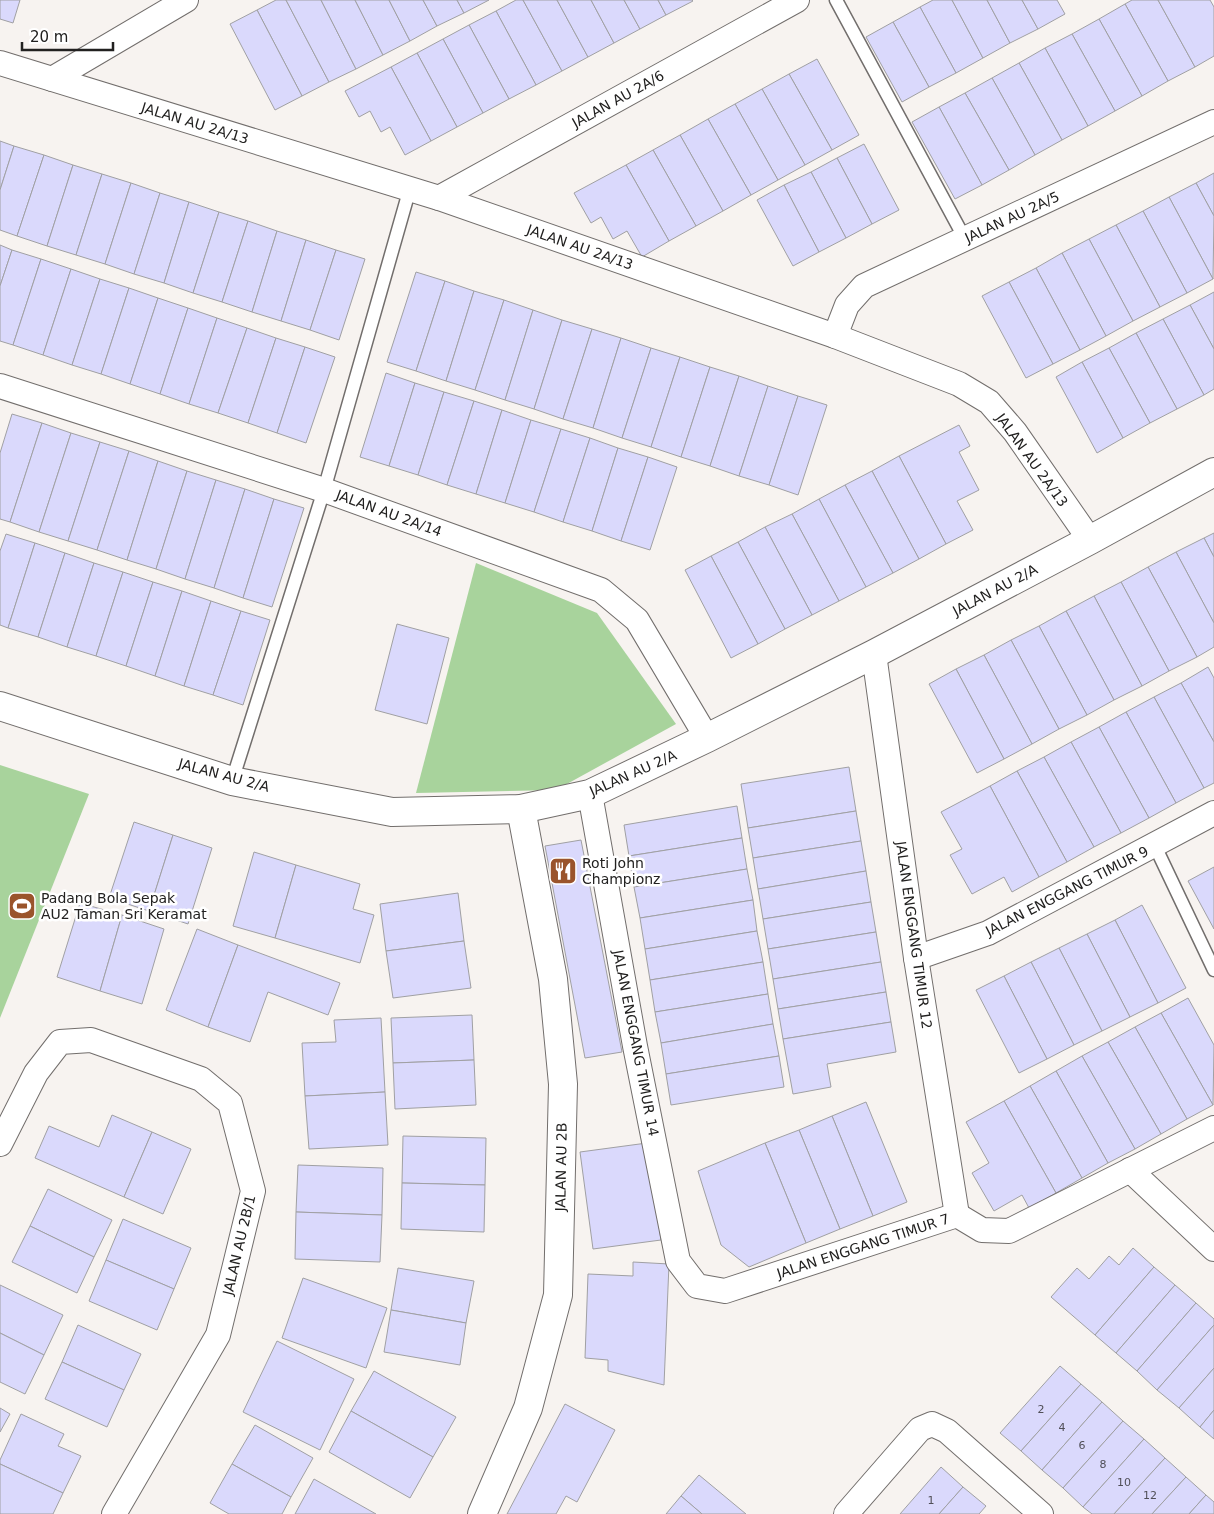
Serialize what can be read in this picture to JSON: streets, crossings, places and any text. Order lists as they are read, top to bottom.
{
  "streets": {
    "street": [
      "JALAN AU 2A/6",
      "JALAN AU 2A/13",
      "JALAN AU 2A/5",
      "JALAN AU 2A/14",
      "JALAN AU 2/A",
      "JALAN ENGGANG TIMUR 9",
      "JALAN ENGGANG TIMUR 12",
      "JALAN ENGGANG TIMUR 14",
      "JALAN AU 2B",
      "JALAN AU 2B/1",
      "JALAN ENGGANG TIMUR 7"
    ]
  },
  "crossings": [
    ["JALAN AU 2A/6", "JALAN AU 2A/13"],
    ["JALAN AU 2A/13", "JALAN AU 2A/5"],
    ["JALAN AU 2A/13", "JALAN AU 2/A"],
    ["JALAN AU 2A/14", "JALAN AU 2/A"],
    ["JALAN AU 2/A", "JALAN ENGGANG TIMUR 12"],
    ["JALAN AU 2/A", "JALAN ENGGANG TIMUR 14"],
    ["JALAN AU 2/A", "JALAN AU 2B"],
    ["JALAN ENGGANG TIMUR 9", "JALAN ENGGANG TIMUR 12"],
    ["JALAN ENGGANG TIMUR 12", "JALAN ENGGANG TIMUR 7"],
    ["JALAN ENGGANG TIMUR 14", "JALAN ENGGANG TIMUR 7"]
  ],
  "places": {
    "restaurant": ["Roti John Championz"],
    "sports": ["Padang Bola Sepak AU2 Taman Sri Keramat"]
  },
  "house_numbers": [
    "2",
    "4",
    "6",
    "8",
    "10",
    "12",
    "1"
  ],
  "scale_bar": "20 m"
}
